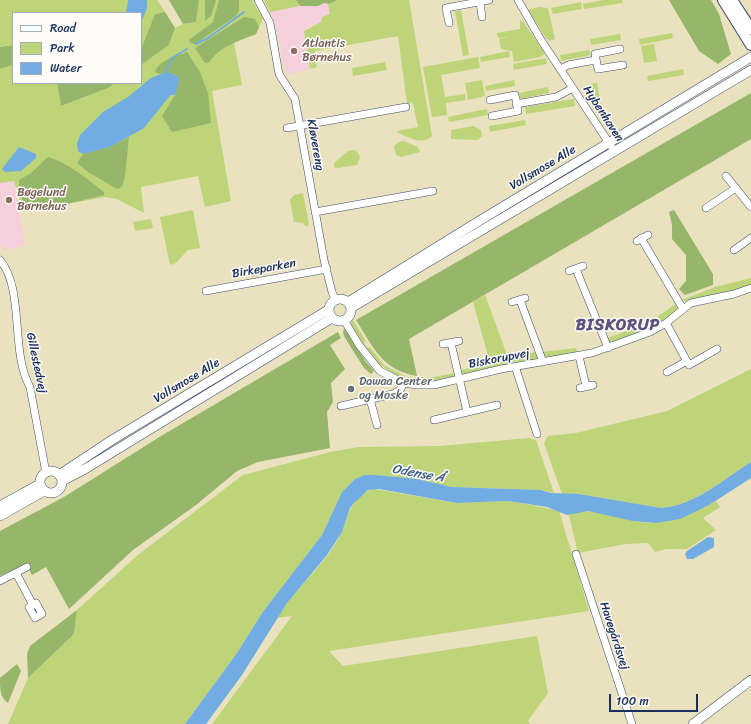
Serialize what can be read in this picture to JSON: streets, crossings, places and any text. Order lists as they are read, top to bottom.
{
  "streets": {
    "street": [
      "Hybenhaven",
      "Kløvereng",
      "Vollsmose Alle",
      "Birkeparken",
      "Biskorupvej",
      "Gillestedvej",
      "Havegårdsvej"
    ]
  },
  "crossings": [
    ["Hybenhaven", "Vollsmose Alle"],
    ["Kløvereng", "Vollsmose Alle"],
    ["Kløvereng", "Birkeparken"],
    ["Kløvereng", "Biskorupvej"],
    ["Vollsmose Alle", "Biskorupvej"],
    ["Vollsmose Alle", "Gillestedvej"]
  ],
  "districts": ["BISKORUP"],
  "water": ["Odense Å"],
  "places": ["Atlantis Børnehus", "Bøgelund Børnehus", "Dawaa Center og Moske"],
  "legend": ["Road", "Park", "Water"],
  "scale_bar": "100 m"
}
